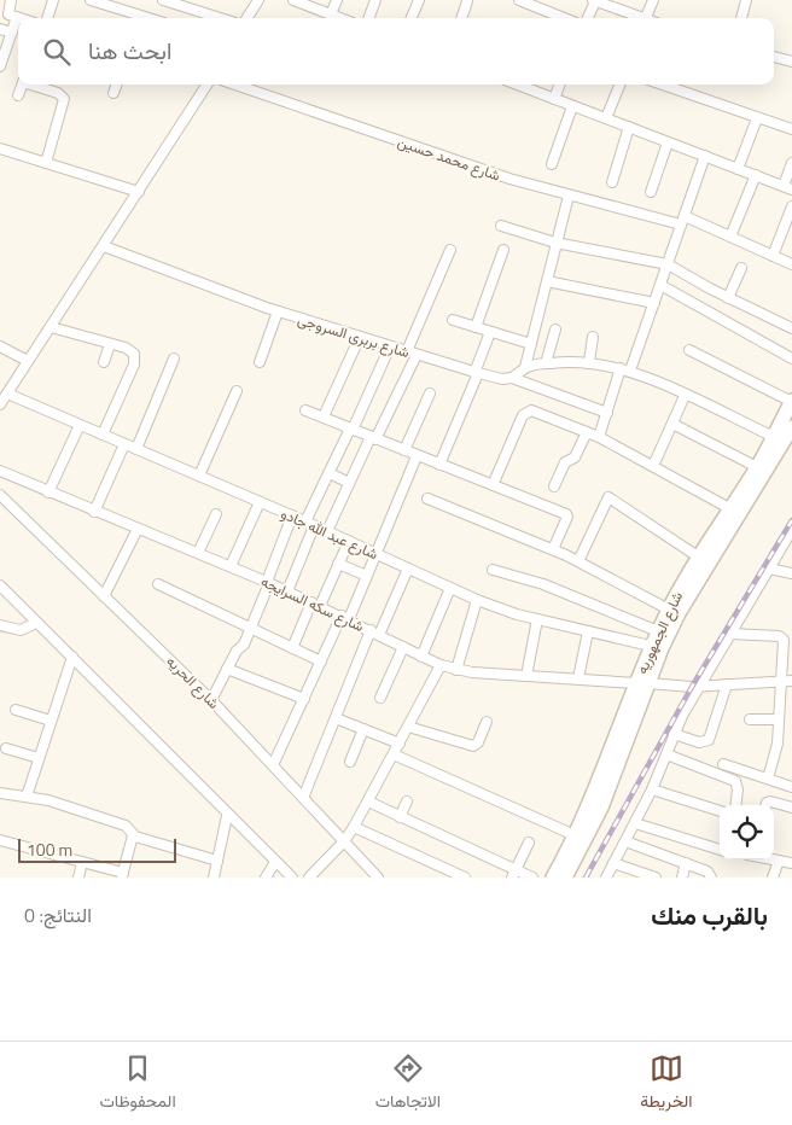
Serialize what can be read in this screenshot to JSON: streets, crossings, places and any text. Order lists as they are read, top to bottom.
{
  "streets": {
    "main road": ["شارع الجمهوريه"],
    "street": [
      "شارع محمد حسين",
      "شارع بربرى السروجى",
      "شارع عبد الله جادو",
      "شارع سكه السرايجه",
      "شارع الحريه"
    ]
  },
  "crossings": [
    ["شارع عبد الله جادو", "شارع الجمهوريه"],
    ["شارع سكه السرايجه", "شارع الجمهوريه"]
  ],
  "scale_bar": "100 m",
  "page": {
    "search": "ابحث هنا",
    "scale": "100 m",
    "heading": ["بالقرب منك", "النتائج: 0"],
    "nav": ["الخريطة", "الاتجاهات", "المحفوظات"]
  }
}
